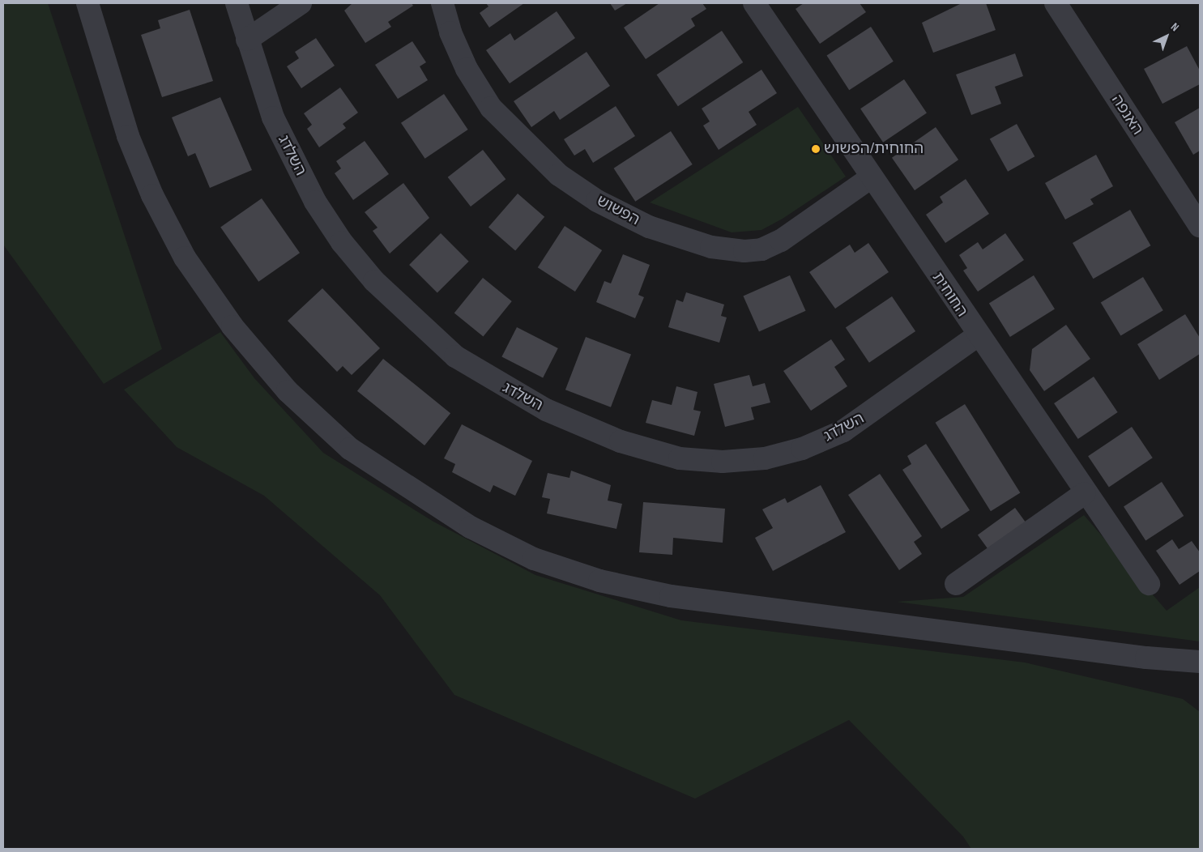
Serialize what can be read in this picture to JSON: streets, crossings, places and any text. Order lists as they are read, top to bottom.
{
  "streets": {
    "street": [
      "האנפה",
      "השלדג",
      "הפשוש",
      "החוחית"
    ]
  },
  "crossings": [
    ["השלדג", "החוחית"],
    ["הפשוש", "החוחית"]
  ],
  "places": ["החוחית/הפשוש"],
  "north": "top right"
}
